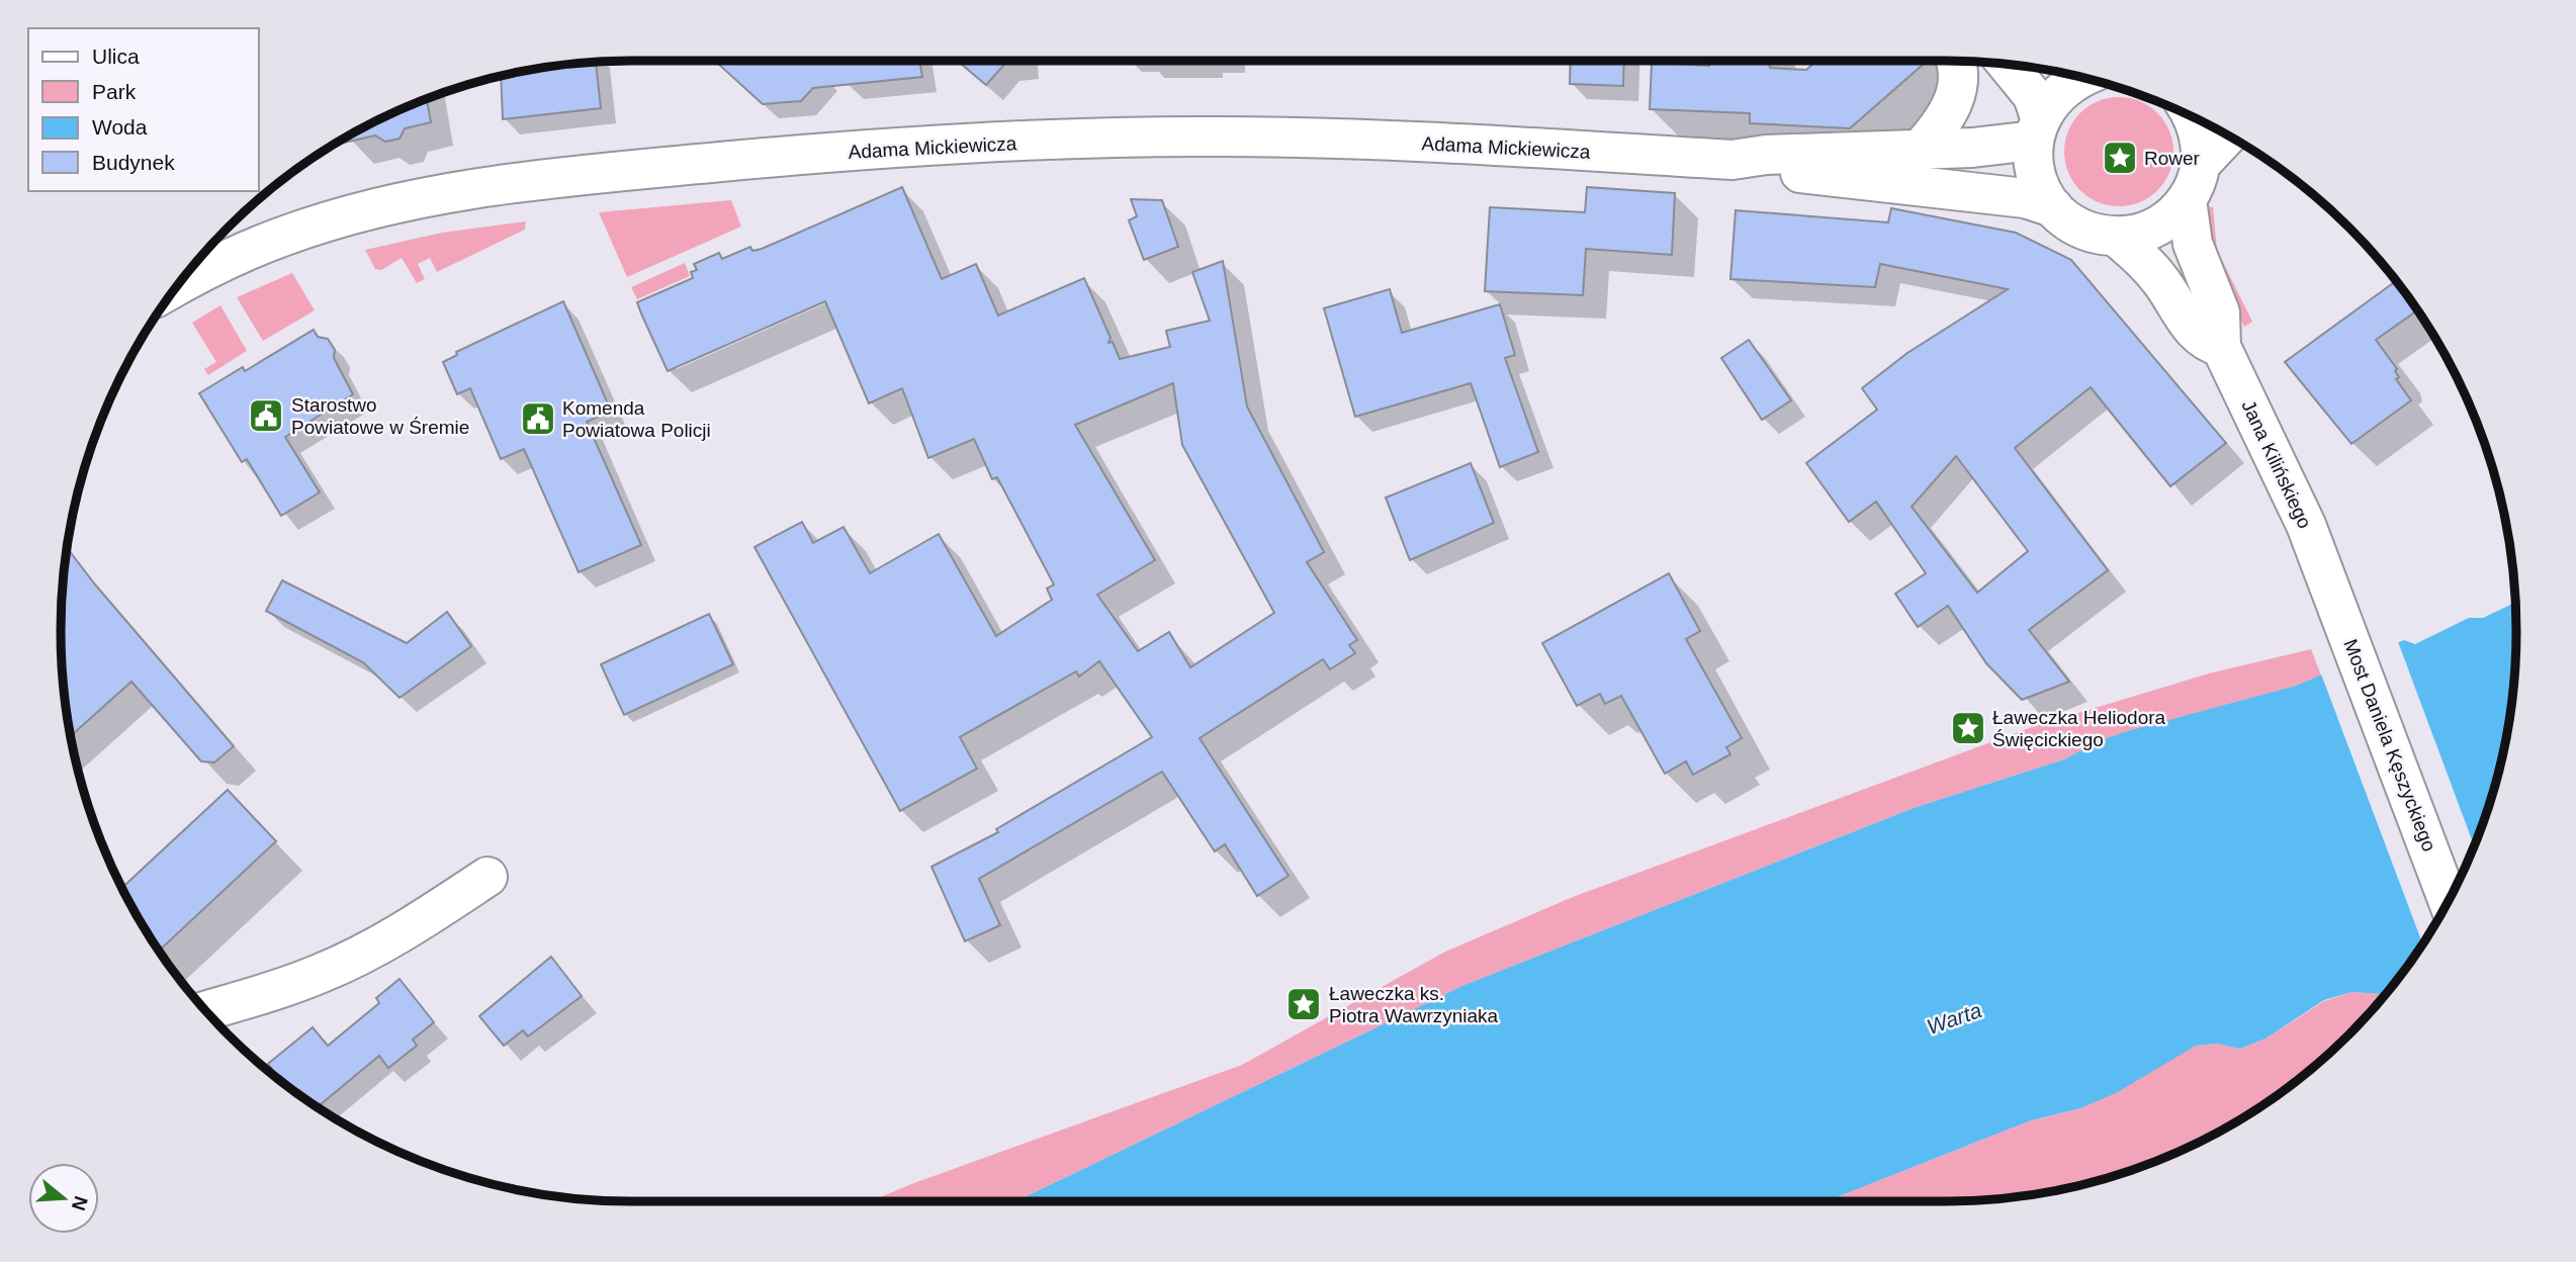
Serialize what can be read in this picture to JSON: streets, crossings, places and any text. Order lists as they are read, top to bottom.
{
  "streets": {
    "street": ["Adama Mickiewicza", "Jana Kilińskiego", "Most Daniela Kęszyckiego"]
  },
  "crossings": [
    ["Jana Kilińskiego", "Most Daniela Kęszyckiego"]
  ],
  "water": ["Warta"],
  "places": {
    "place": ["Rower", "Ławeczka Heliodora Święcickiego", "Ławeczka ks. Piotra Wawrzyniaka"],
    "public building": ["Starostwo Powiatowe w Śremie", "Komenda Powiatowa Policji"]
  },
  "legend": [
    "Ulica",
    "Park",
    "Woda",
    "Budynek"
  ],
  "north": "right"
}
